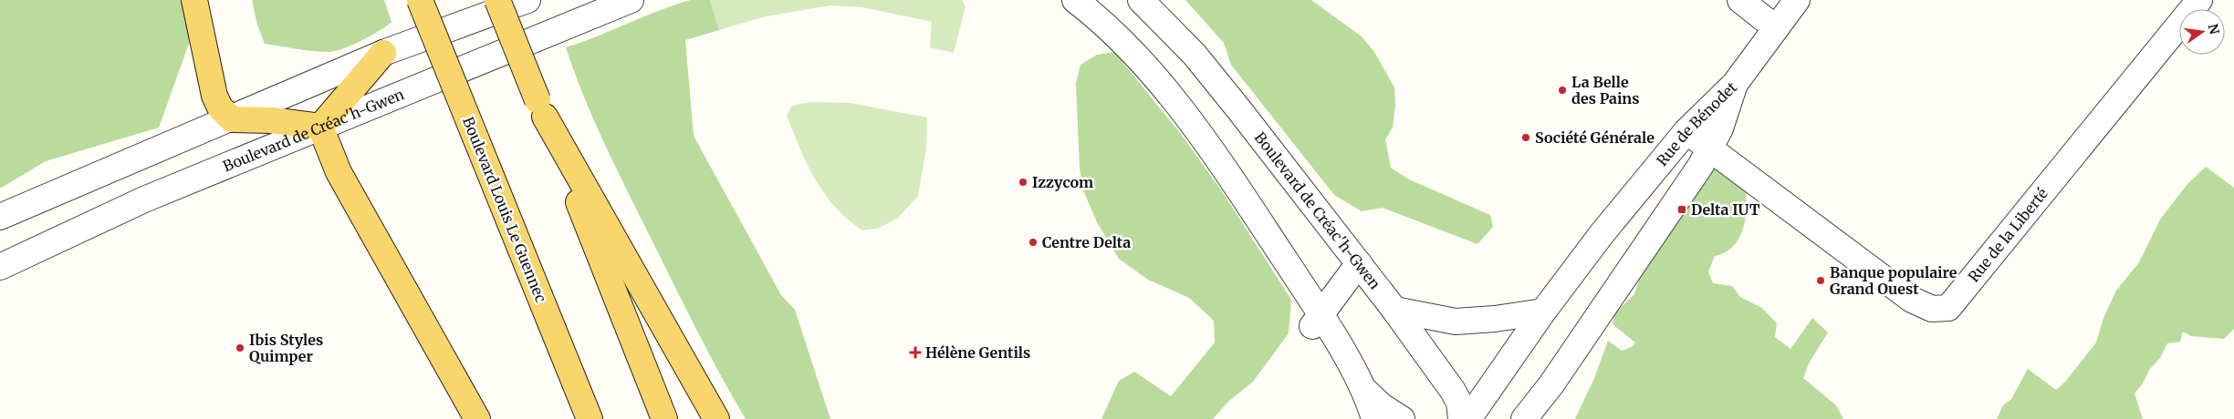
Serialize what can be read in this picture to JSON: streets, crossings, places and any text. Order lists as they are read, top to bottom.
{
  "streets": {
    "main road": ["Boulevard Louis Le Guennec"],
    "street": ["Rue de Bénodet", "Boulevard de Créac'h-Gwen", "Rue de la Liberté"]
  },
  "crossings": [
    ["Rue de Bénodet", "Rue de la Liberté"]
  ],
  "places": {
    "other": [
      "La Belle des Pains",
      "Société Générale",
      "Izzycom",
      "Centre Delta",
      "Banque populaire Grand Ouest",
      "Ibis Styles Quimper"
    ],
    "transit": ["Delta IUT"],
    "health": ["Hélène Gentils"]
  },
  "north": "right"
}
